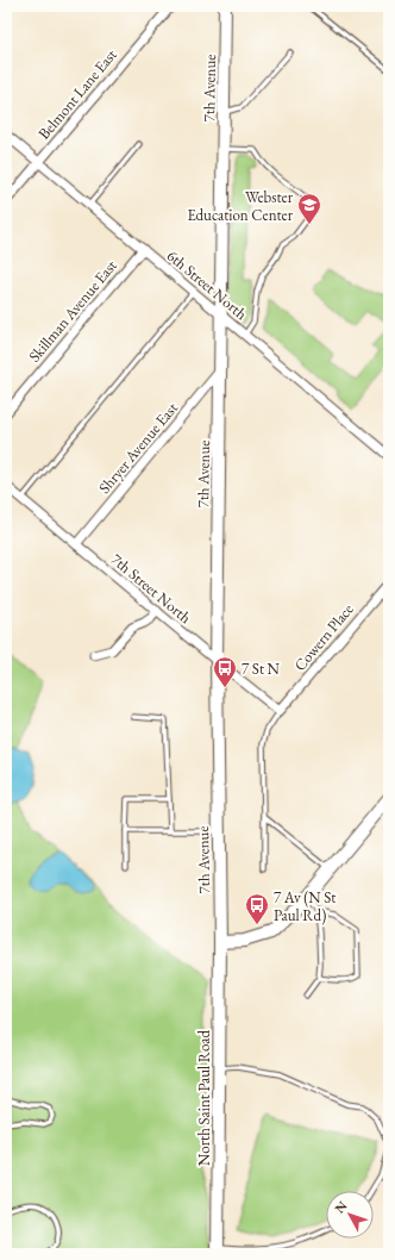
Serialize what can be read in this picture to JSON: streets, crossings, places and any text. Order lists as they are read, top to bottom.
{
  "streets": {
    "street": [
      "7th Avenue",
      "Belmont Lane East",
      "6th Street North",
      "Skillman Avenue East",
      "Shryer Avenue East",
      "7th Street North",
      "Cowern Place",
      "North Saint Paul Road"
    ]
  },
  "crossings": [
    ["7th Avenue", "6th Street North"],
    ["7th Avenue", "Shryer Avenue East"],
    ["7th Avenue", "7th Street North"],
    ["7th Avenue", "North Saint Paul Road"],
    ["Belmont Lane East", "6th Street North"],
    ["6th Street North", "Skillman Avenue East"],
    ["Shryer Avenue East", "7th Street North"],
    ["7th Street North", "Cowern Place"]
  ],
  "places": {
    "school or university": ["Webster Education Center"],
    "bus stop": ["7 St N", "7 Av (N St Paul Rd)"]
  },
  "north": "top left"
}
